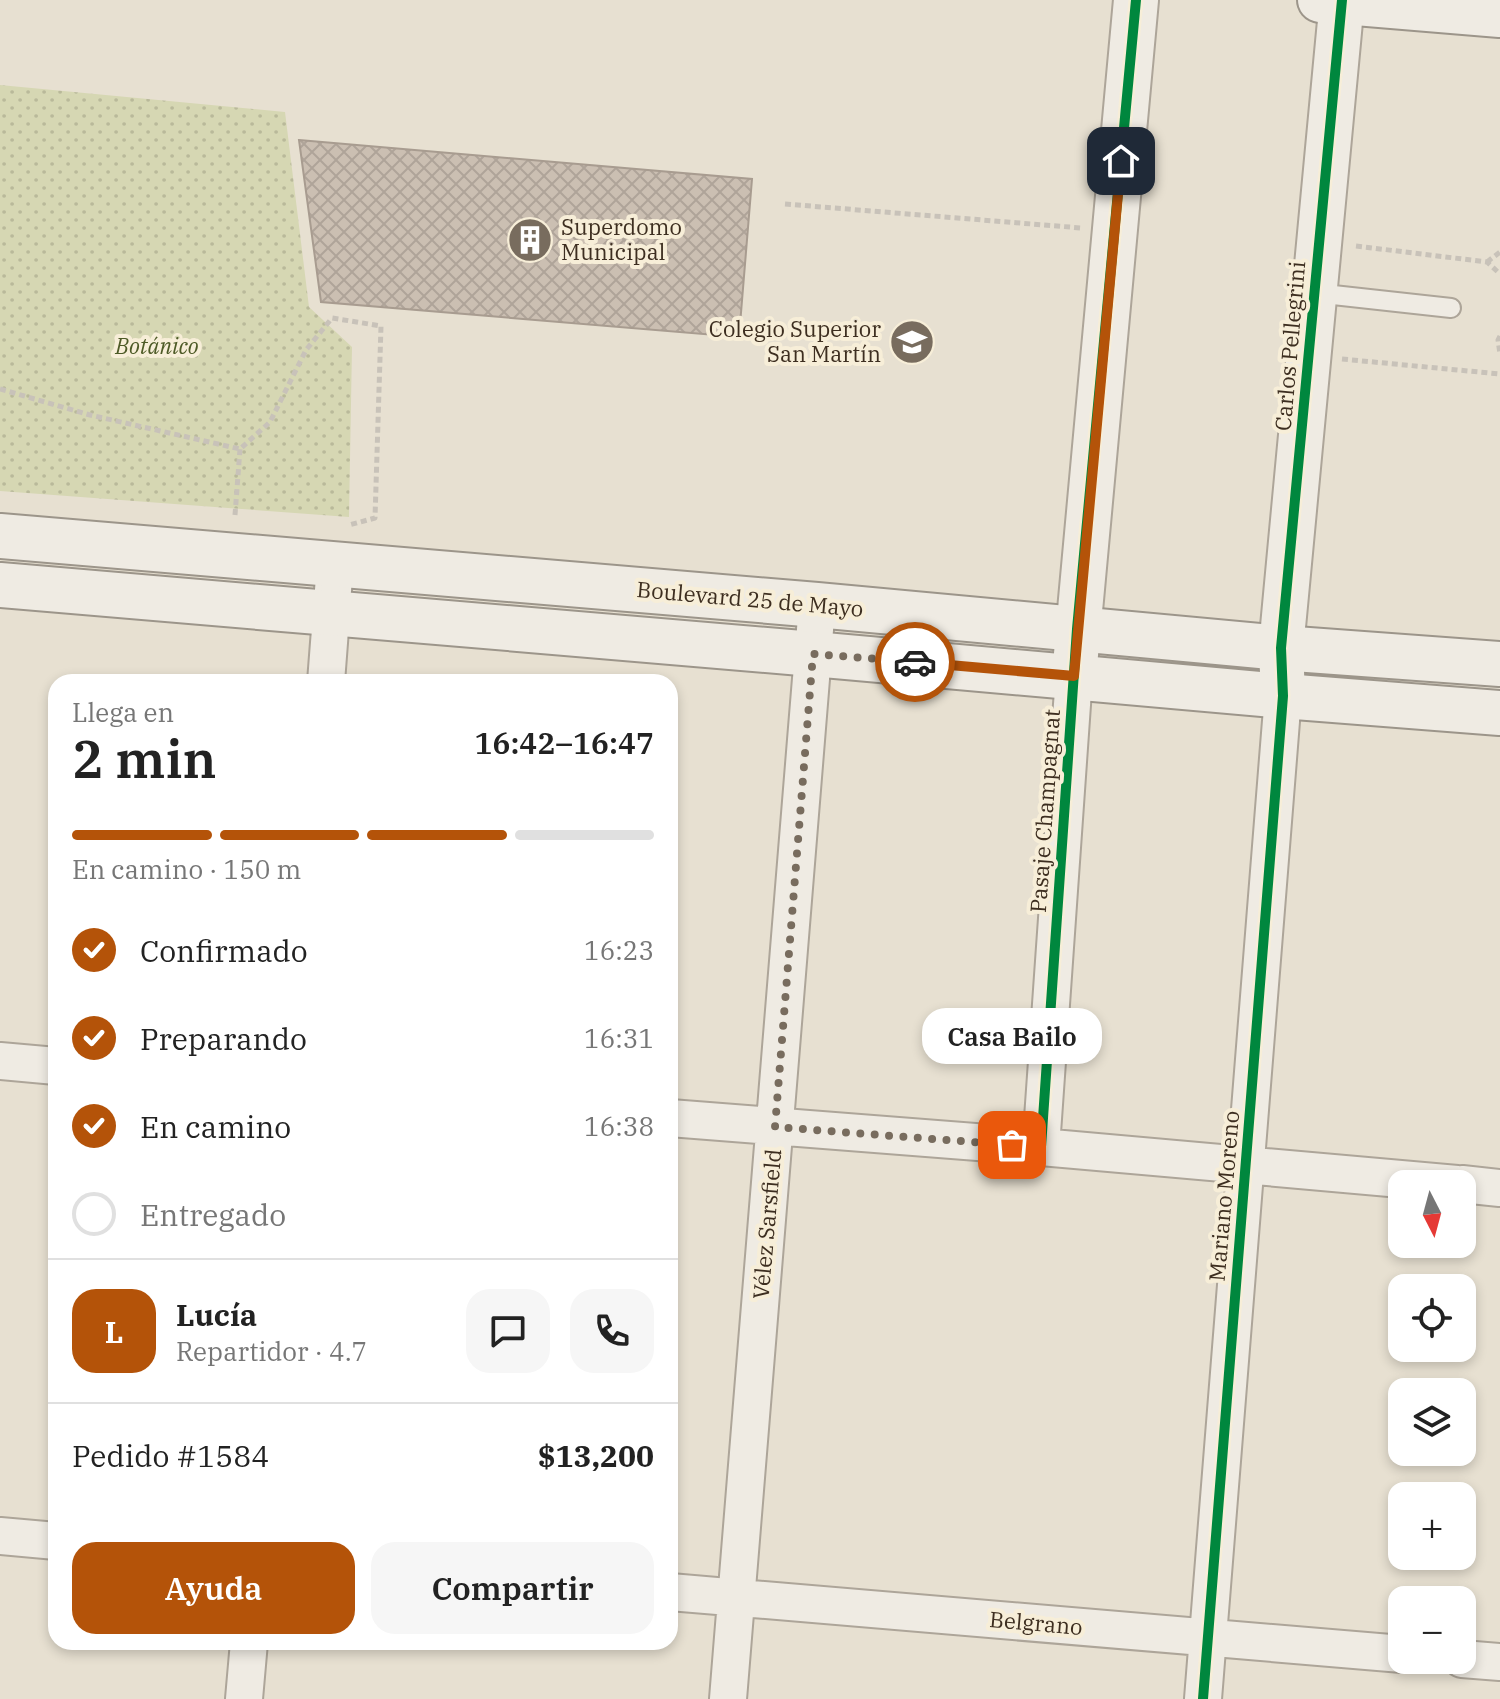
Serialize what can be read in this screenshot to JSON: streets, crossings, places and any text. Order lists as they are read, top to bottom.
{
  "streets": {
    "main road": ["Carlos Pellegrini", "Boulevard 25 de Mayo", "Pasaje Champagnat"],
    "street": ["Mariano Moreno", "Vélez Sarsfield", "Belgrano"]
  },
  "crossings": [
    ["Carlos Pellegrini", "Boulevard 25 de Mayo"],
    ["Carlos Pellegrini", "Mariano Moreno"],
    ["Boulevard 25 de Mayo", "Pasaje Champagnat"],
    ["Boulevard 25 de Mayo", "Vélez Sarsfield"],
    ["Mariano Moreno", "Belgrano"],
    ["Vélez Sarsfield", "Belgrano"]
  ],
  "parks": ["Botánico"],
  "places": {
    "building": ["Superdomo Municipal"],
    "school or university": ["Colegio Superior San Martín"],
    "other": ["Casa Bailo"]
  },
  "north": "bottom",
  "page": {
    "heading": ["2 min", "Llega en", "16:42–16:47"],
    "panel": [
      "Lucía",
      "Repartidor · 4.7",
      "Pedido #1584",
      "$13,200"
    ],
    "bar": "En camino · 150 m",
    "list": [
      ["Confirmado", "16:23"],
      ["Preparando", "16:31"],
      ["En camino", "16:38"],
      "Entregado"
    ],
    "bubble": "Casa Bailo",
    "map_buttons": ["+", "−"],
    "round": "L",
    "buttons": ["Ayuda", "Compartir"]
  }
}
